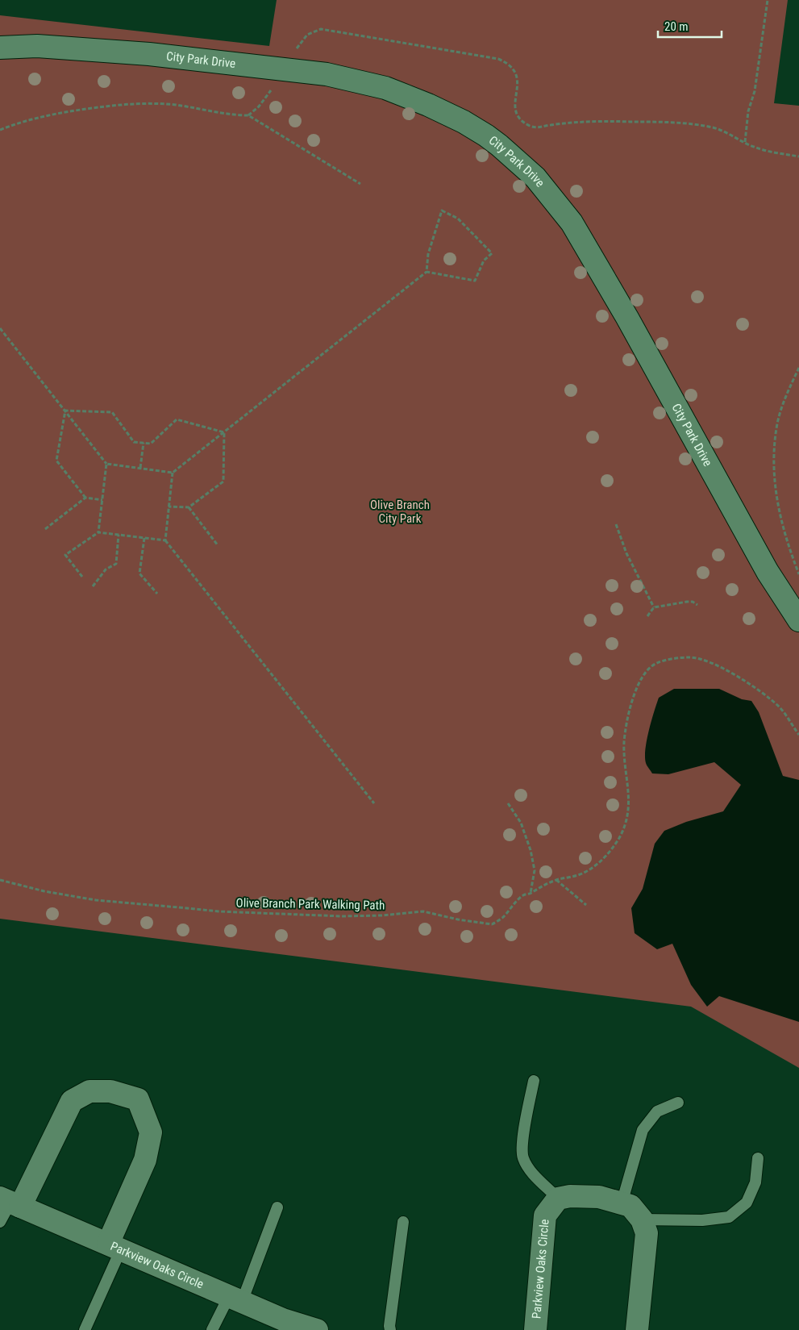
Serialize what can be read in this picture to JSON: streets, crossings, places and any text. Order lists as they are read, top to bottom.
{
  "streets": {
    "street": ["City Park Drive", "Parkview Oaks Circle"],
    "path": ["Olive Branch Park Walking Path"]
  },
  "parks": ["Olive Branch City Park"],
  "scale_bar": "20 m"
}
